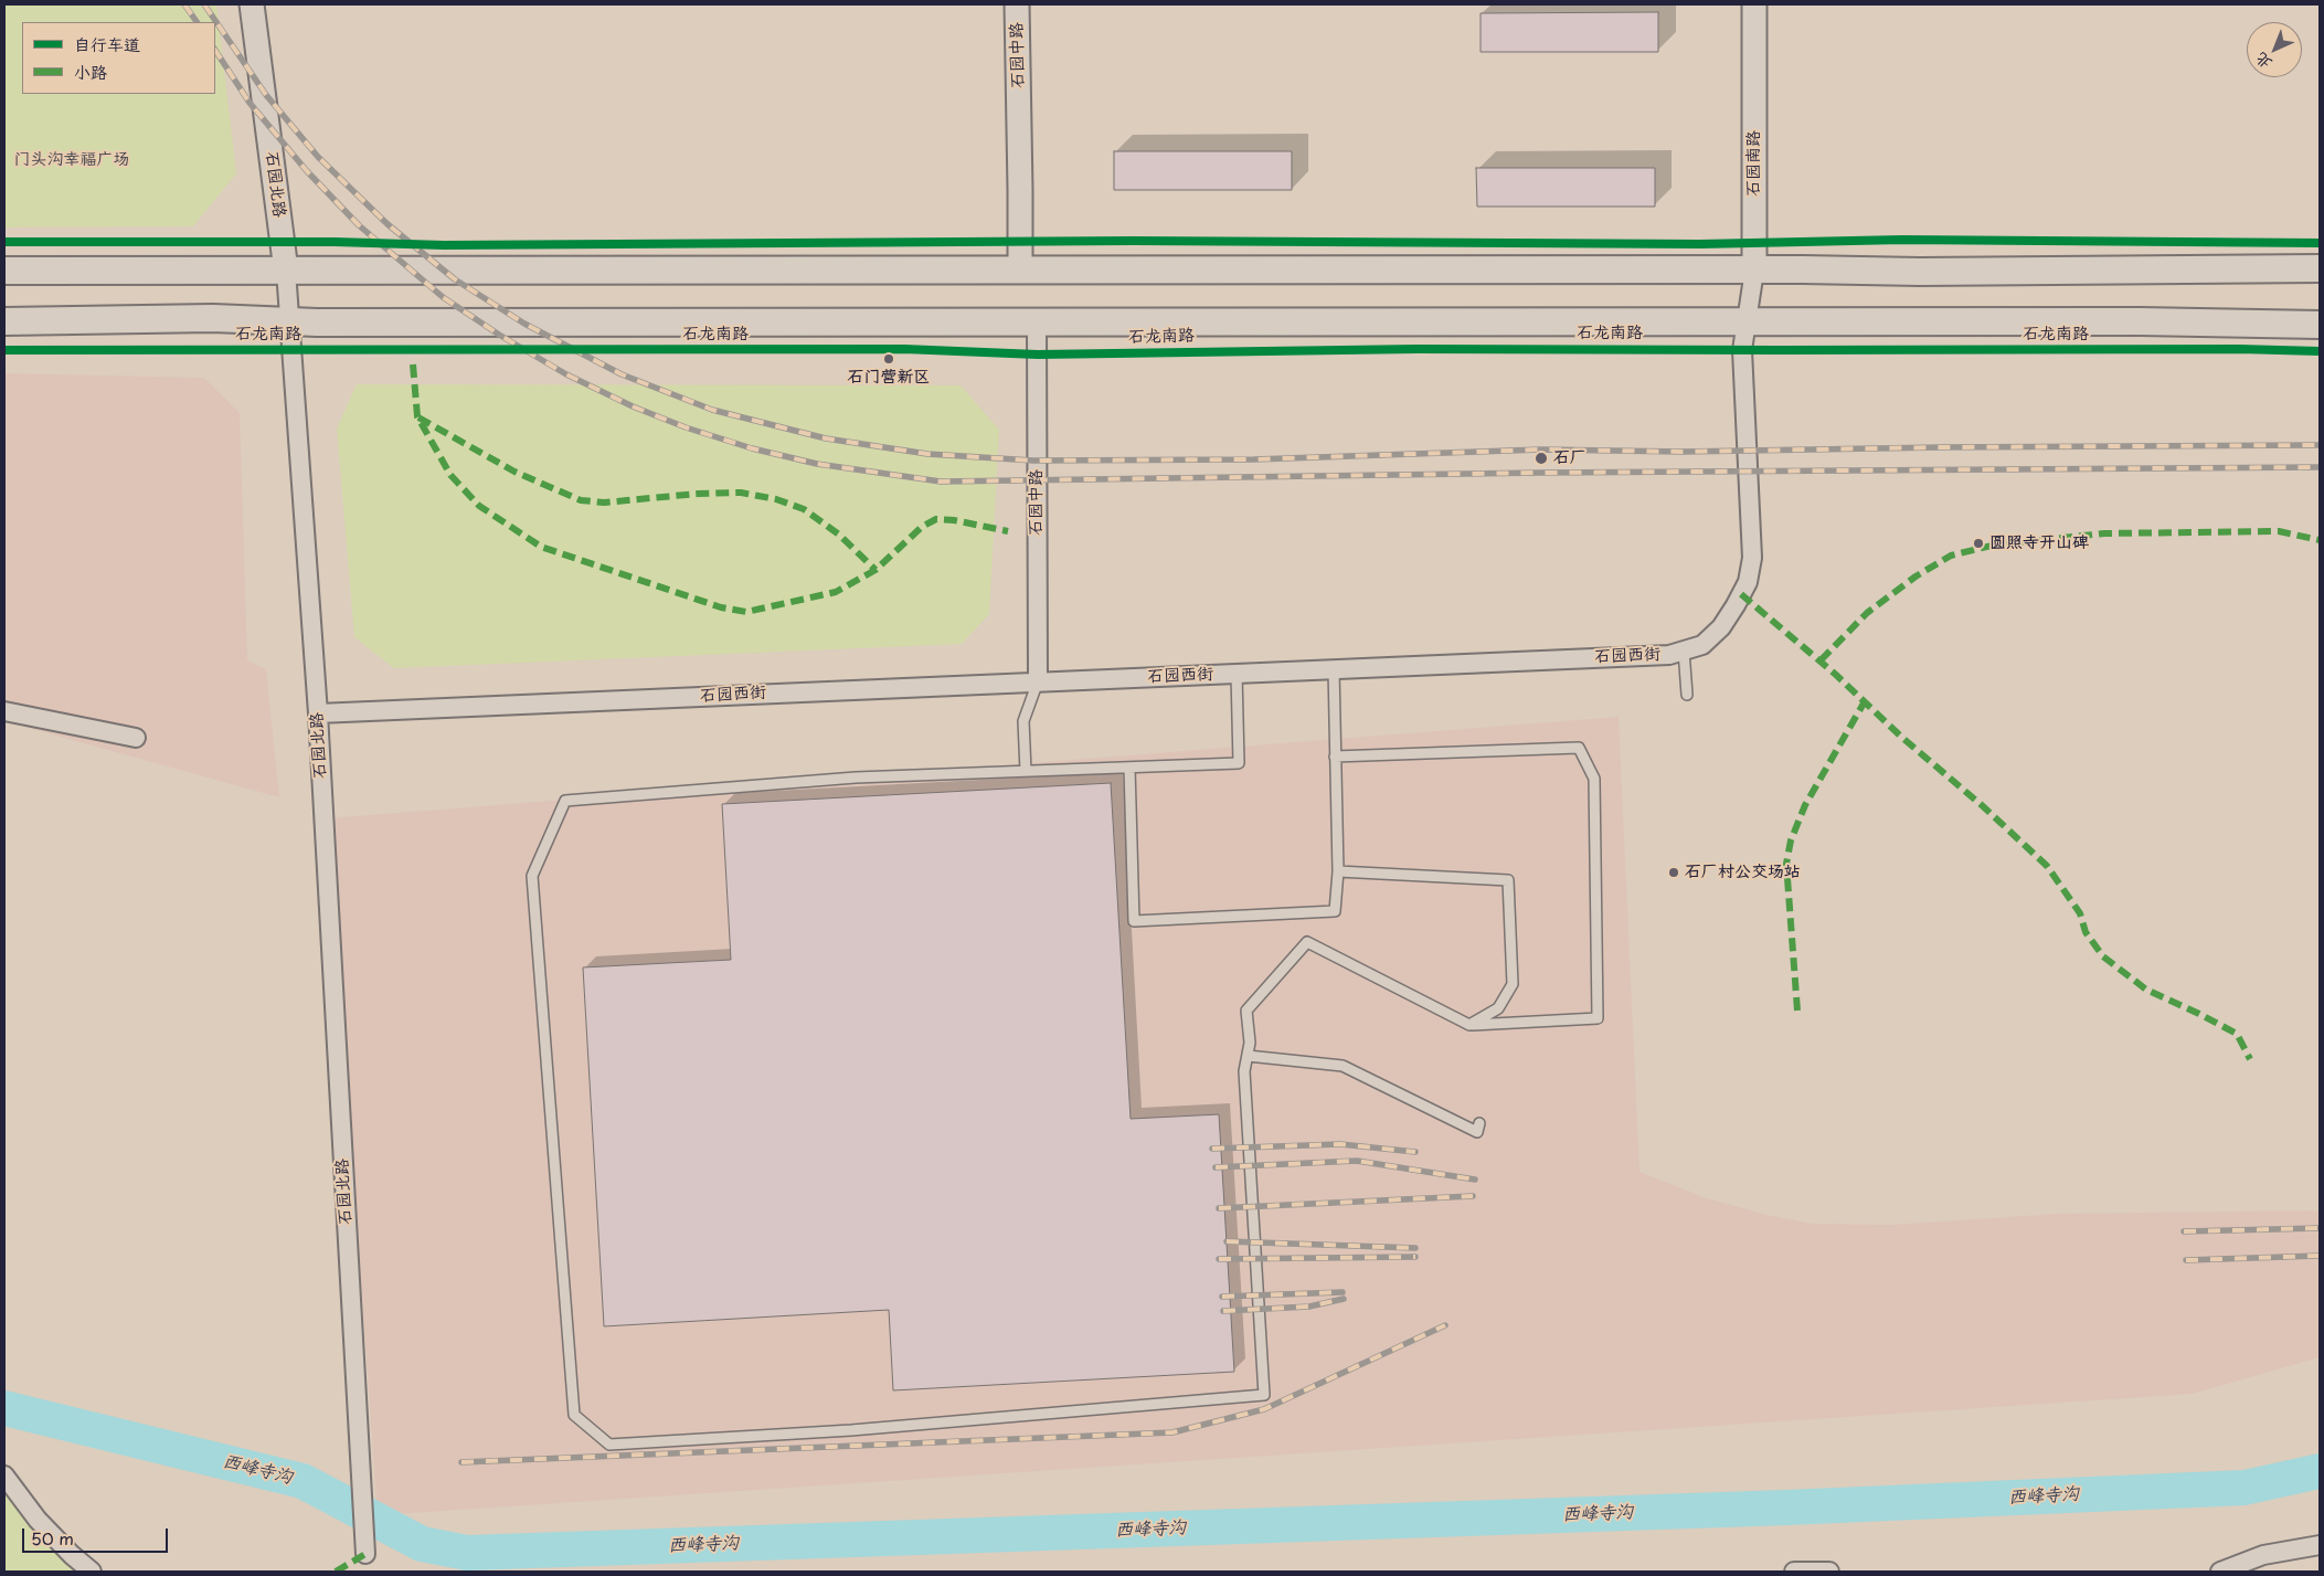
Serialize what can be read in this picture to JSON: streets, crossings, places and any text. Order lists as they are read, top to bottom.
{
  "streets": {
    "main road": ["石龙南路"],
    "street": [
      "石园中路",
      "石园南路",
      "石园北路",
      "石园西街"
    ]
  },
  "crossings": [
    ["石园中路", "石龙南路"],
    ["石园中路", "石园西街"],
    ["石园南路", "石龙南路"],
    ["石园南路", "石园西街"],
    ["石园北路", "石龙南路"],
    ["石园北路", "石园西街"],
    ["石龙南路", "石园西街"]
  ],
  "water": ["西峰寺沟"],
  "parks": ["门头沟幸福广场"],
  "places": [
    "石门营新区",
    "石厂",
    "圆照寺开山碑",
    "石厂村公交场站"
  ],
  "legend": ["自行车道", "小路"],
  "scale_bar": "50 m",
  "north": "bottom left"
}
